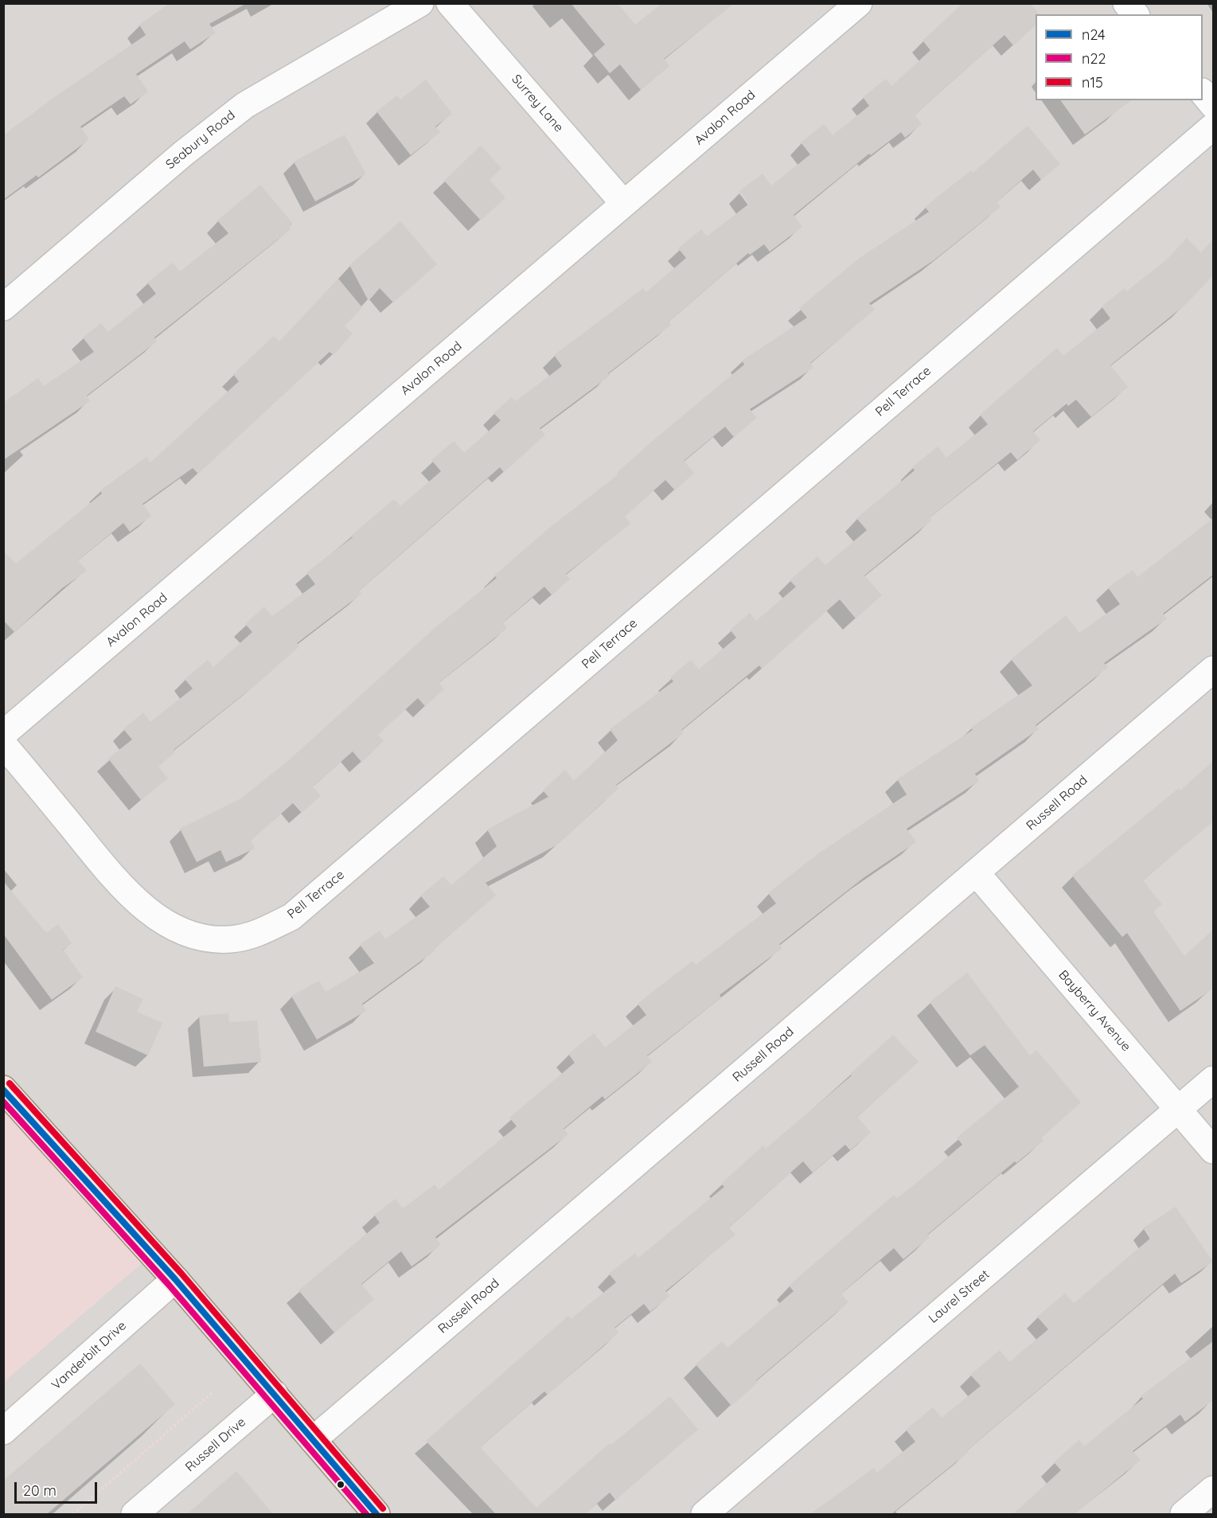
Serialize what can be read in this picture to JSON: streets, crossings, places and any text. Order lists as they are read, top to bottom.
{
  "streets": {
    "street": [
      "Surrey Lane",
      "Avalon Road",
      "Seabury Road",
      "Pell Terrace",
      "Russell Road",
      "Bayberry Avenue",
      "Laurel Street",
      "Vanderbilt Drive",
      "Russell Drive"
    ]
  },
  "crossings": [
    ["Surrey Lane", "Avalon Road"],
    ["Russell Road", "Bayberry Avenue"],
    ["Bayberry Avenue", "Laurel Street"]
  ],
  "lines": ["transit line n15", "transit line n24", "transit line n22"],
  "legend": ["n24", "n22", "n15"],
  "scale_bar": "20 m"
}
